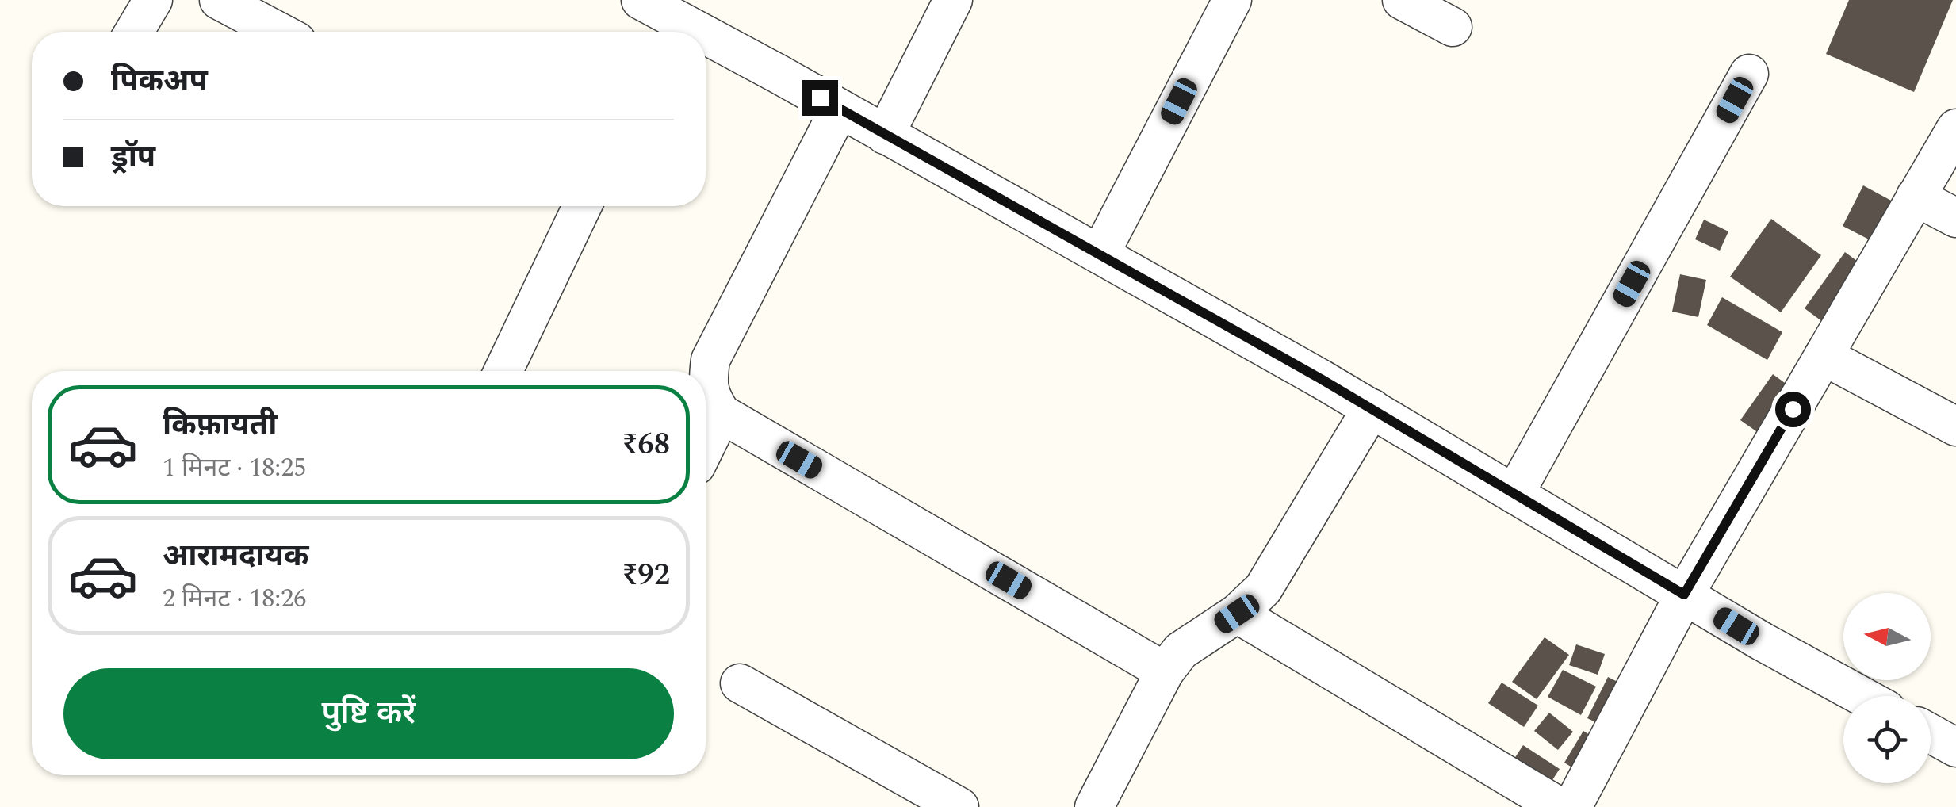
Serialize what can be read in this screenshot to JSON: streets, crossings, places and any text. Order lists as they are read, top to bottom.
{
  "north": "left",
  "page": {
    "banner": ["पिकअप", "ड्रॉप"],
    "list": [
      {
        "name": "किफ़ायती",
        "note": "1 मिनट · 18:25",
        "value": "₹68"
      },
      {
        "name": "आरामदायक",
        "note": "2 मिनट · 18:26",
        "value": "₹92"
      }
    ],
    "buttons": "पुष्टि करें"
  }
}
